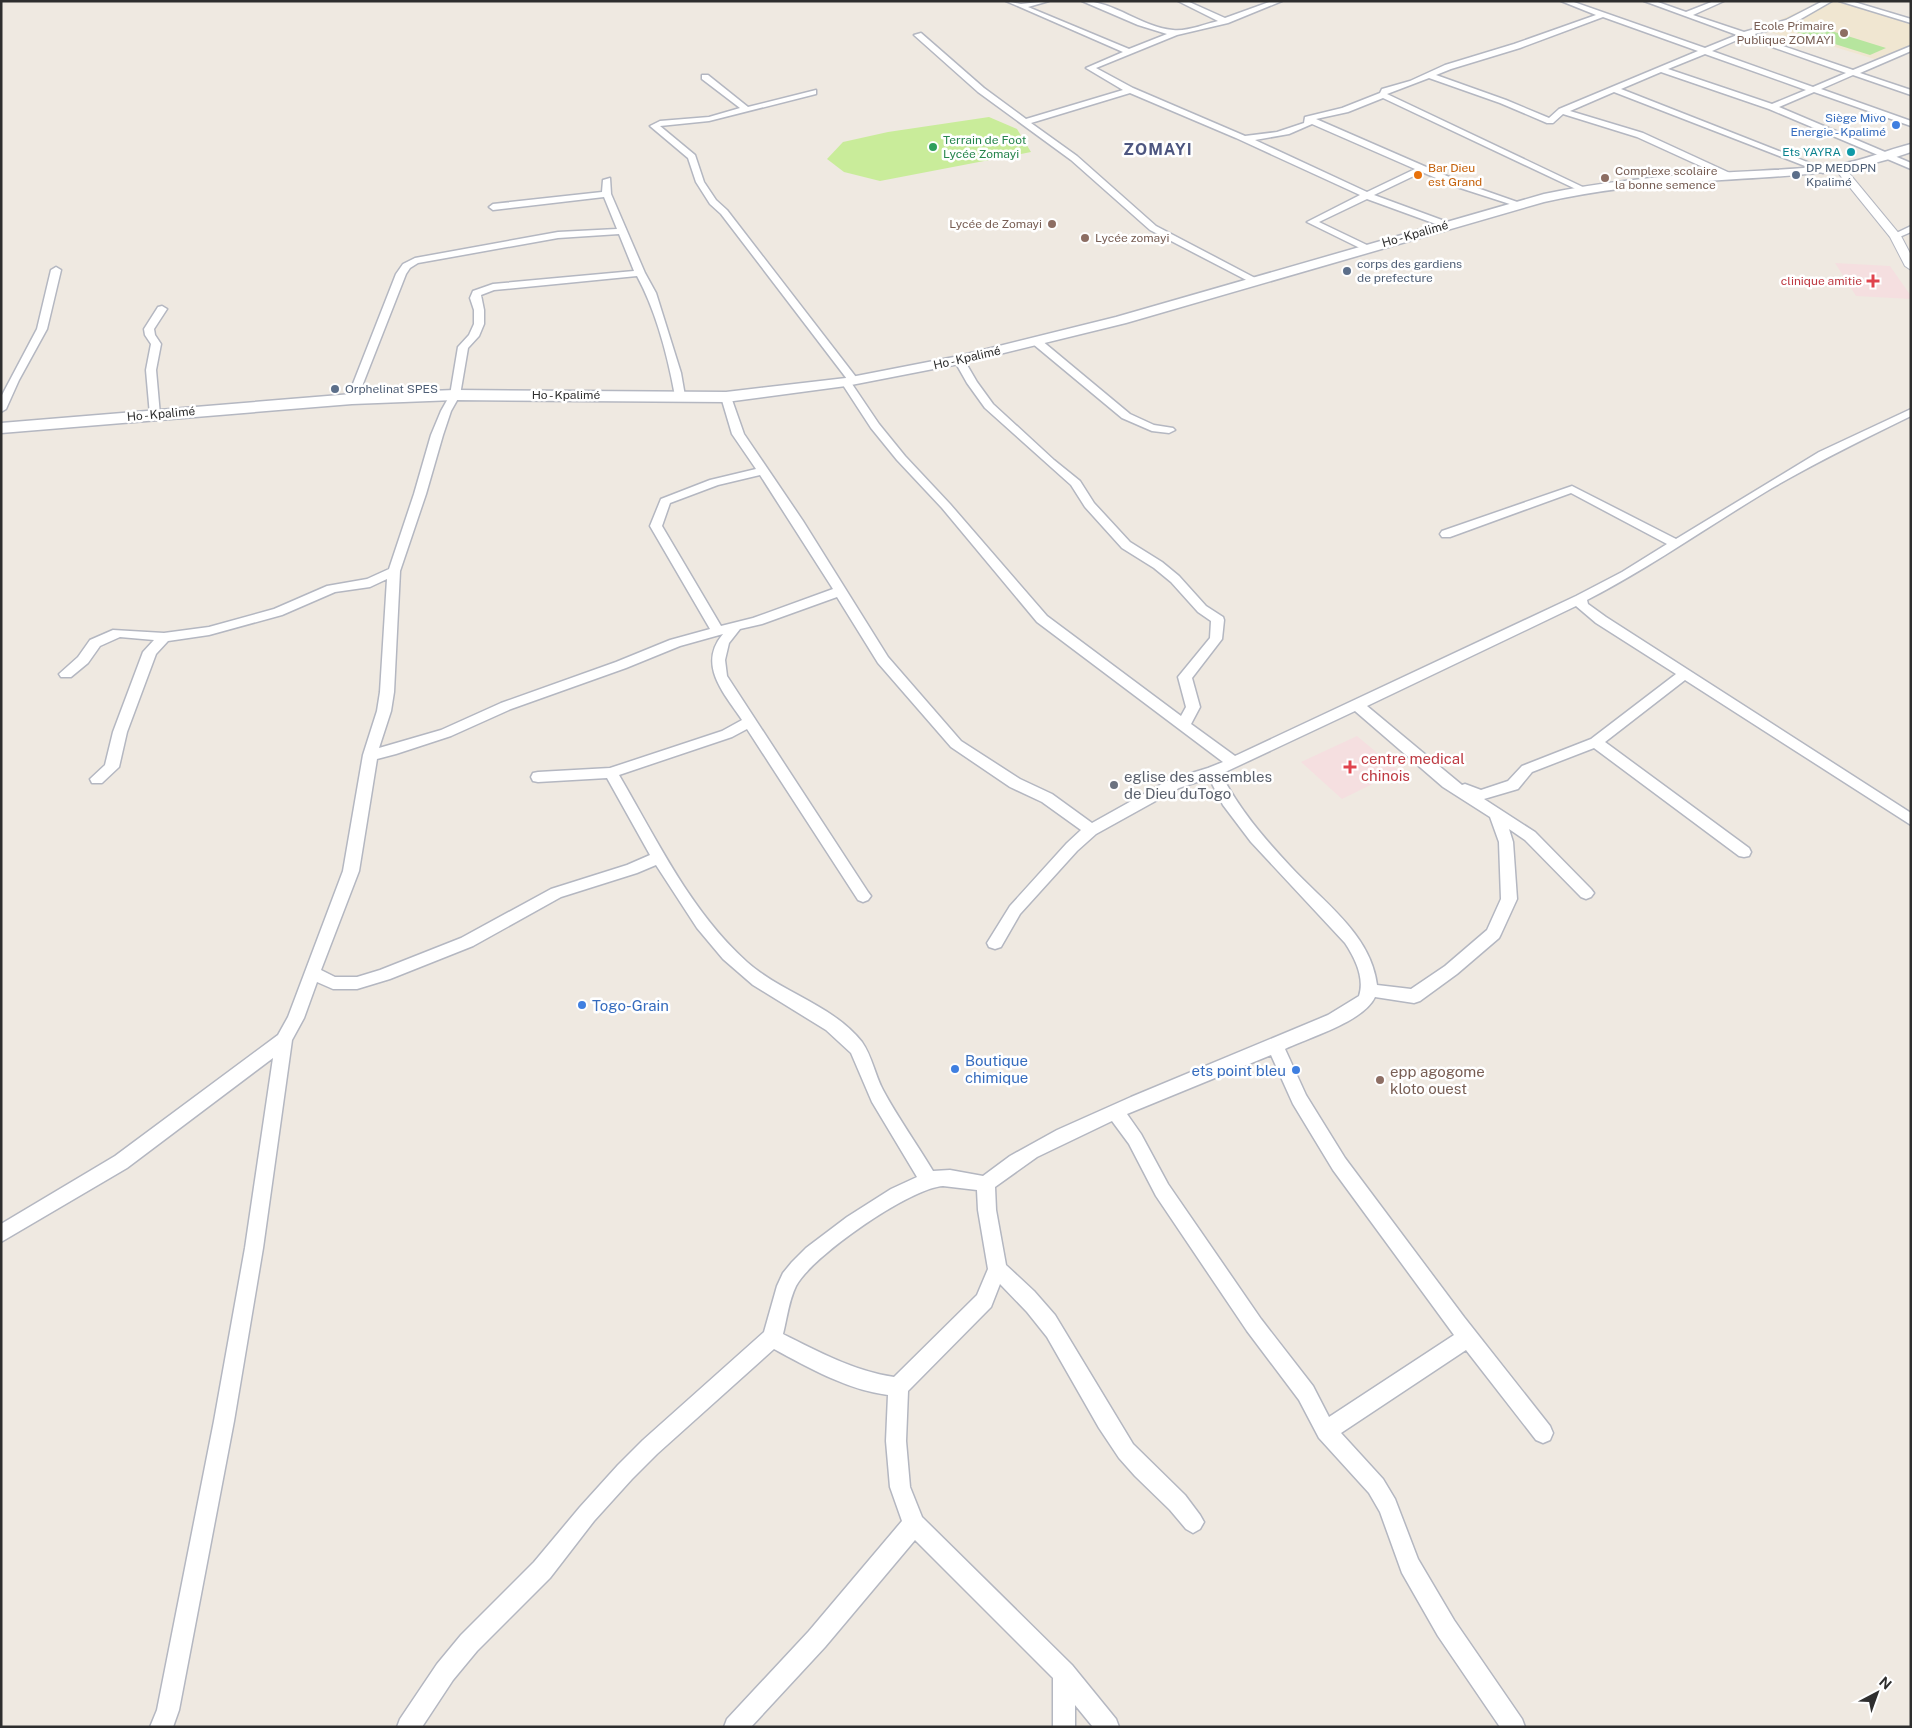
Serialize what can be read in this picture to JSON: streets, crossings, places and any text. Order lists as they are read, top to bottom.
{
  "streets": {
    "main road": ["Ho - Kpalimé"]
  },
  "districts": ["ZOMAYI"],
  "places": {
    "other": [
      "Ecole Primaire Publique ZOMAYI",
      "Siège Mivo Energie - Kpalimé",
      "Terrain de Foot Lycée Zomayi",
      "Ets YAYRA",
      "Bar Dieu est Grand",
      "DP MEDDPN Kpalimé",
      "Complexe scolaire la bonne semence",
      "Lycée de Zomayi",
      "Lycée zomayi",
      "corps des gardiens de prefecture",
      "Orphelinat SPES",
      "eglise des assembles de Dieu duTogo",
      "Togo-Grain",
      "Boutique chimique",
      "ets point bleu",
      "epp agogome kloto ouest"
    ],
    "health": ["clinique amitie", "centre medical chinois"]
  },
  "north": "top right"
}
